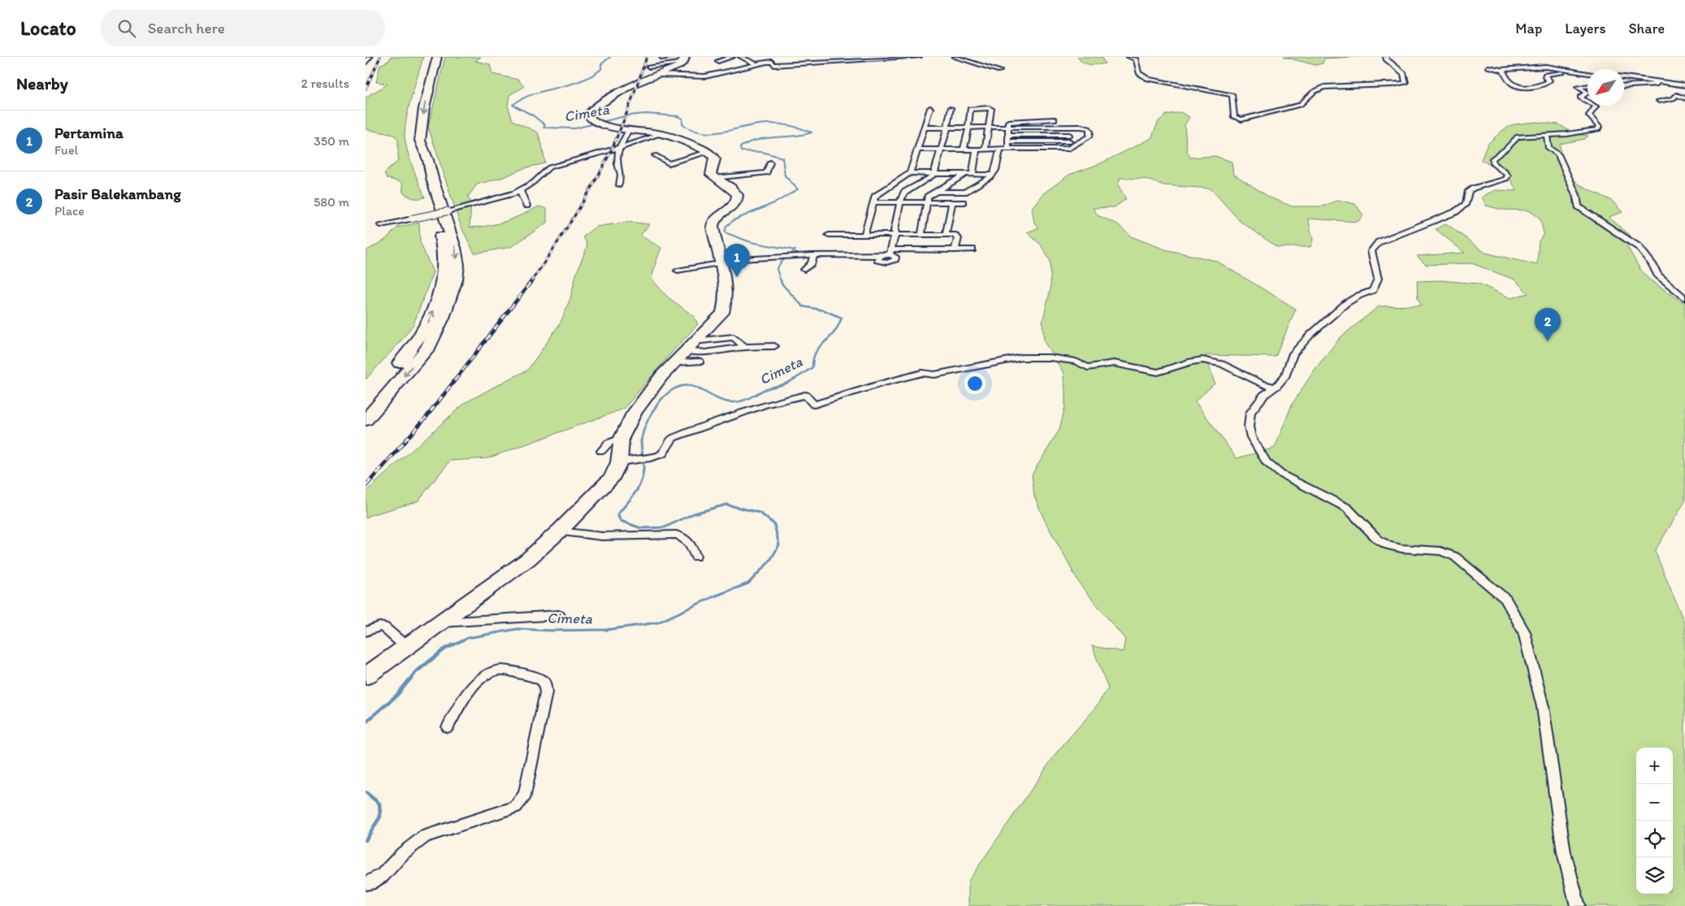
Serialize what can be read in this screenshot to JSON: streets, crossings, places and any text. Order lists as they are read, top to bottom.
{
  "water": ["Cimeta"],
  "north": "bottom left",
  "page": {
    "header": "Locato",
    "search": "Search here",
    "nav": ["Map", "Layers", "Share"],
    "heading": ["Nearby", "2 results"],
    "list": [
      {
        "mark": "1",
        "name": "Pertamina",
        "note": "Fuel",
        "value": "350 m"
      },
      {
        "mark": "2",
        "name": "Pasir Balekambang",
        "note": "Place",
        "value": "580 m"
      }
    ],
    "pins": ["1", "2"],
    "map_buttons": ["+", "−"]
  }
}
